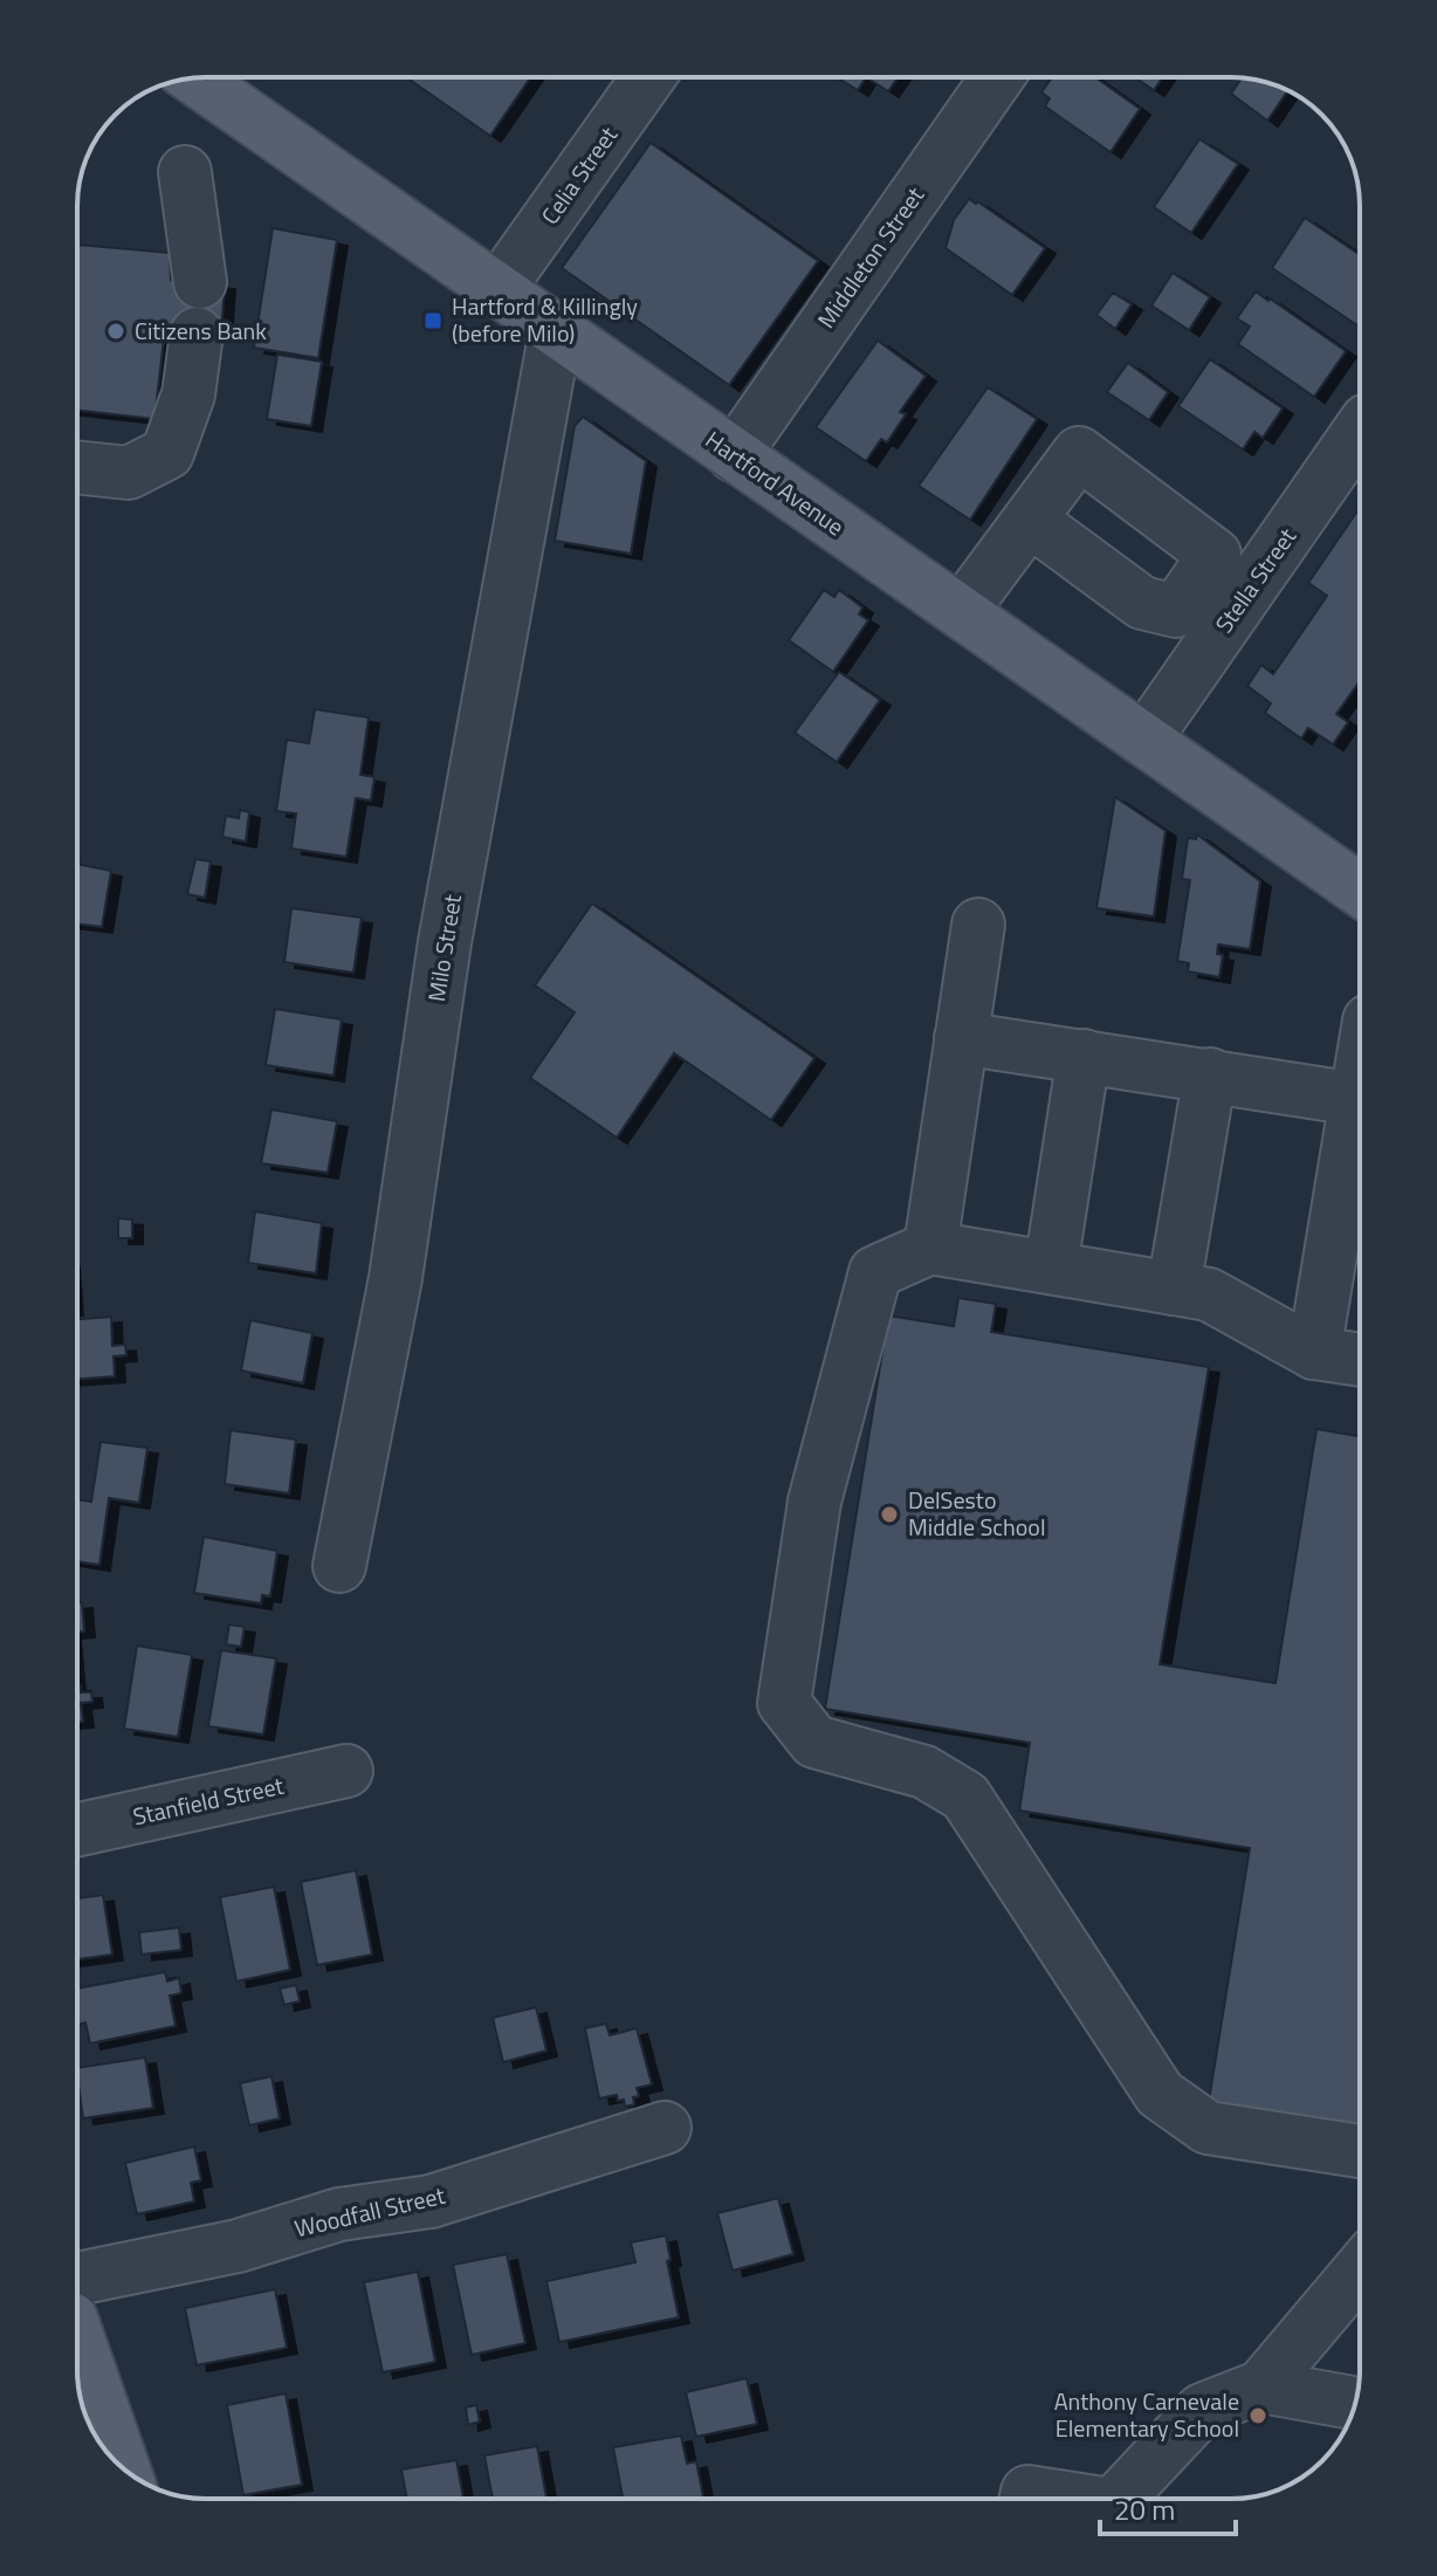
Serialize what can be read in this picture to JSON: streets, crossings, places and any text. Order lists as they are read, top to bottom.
{
  "streets": {
    "main road": ["Hartford Avenue"],
    "street": [
      "Celia Street",
      "Middleton Street",
      "Stella Street",
      "Milo Street",
      "Stanfield Street",
      "Woodfall Street"
    ]
  },
  "crossings": [
    ["Celia Street", "Hartford Avenue"],
    ["Middleton Street", "Hartford Avenue"],
    ["Hartford Avenue", "Stella Street"],
    ["Hartford Avenue", "Milo Street"]
  ],
  "places": {
    "transit": ["Hartford & Killingly (before Milo)"],
    "other": ["Citizens Bank", "DelSesto Middle School", "Anthony Carnevale Elementary School"]
  },
  "scale_bar": "20 m"
}
